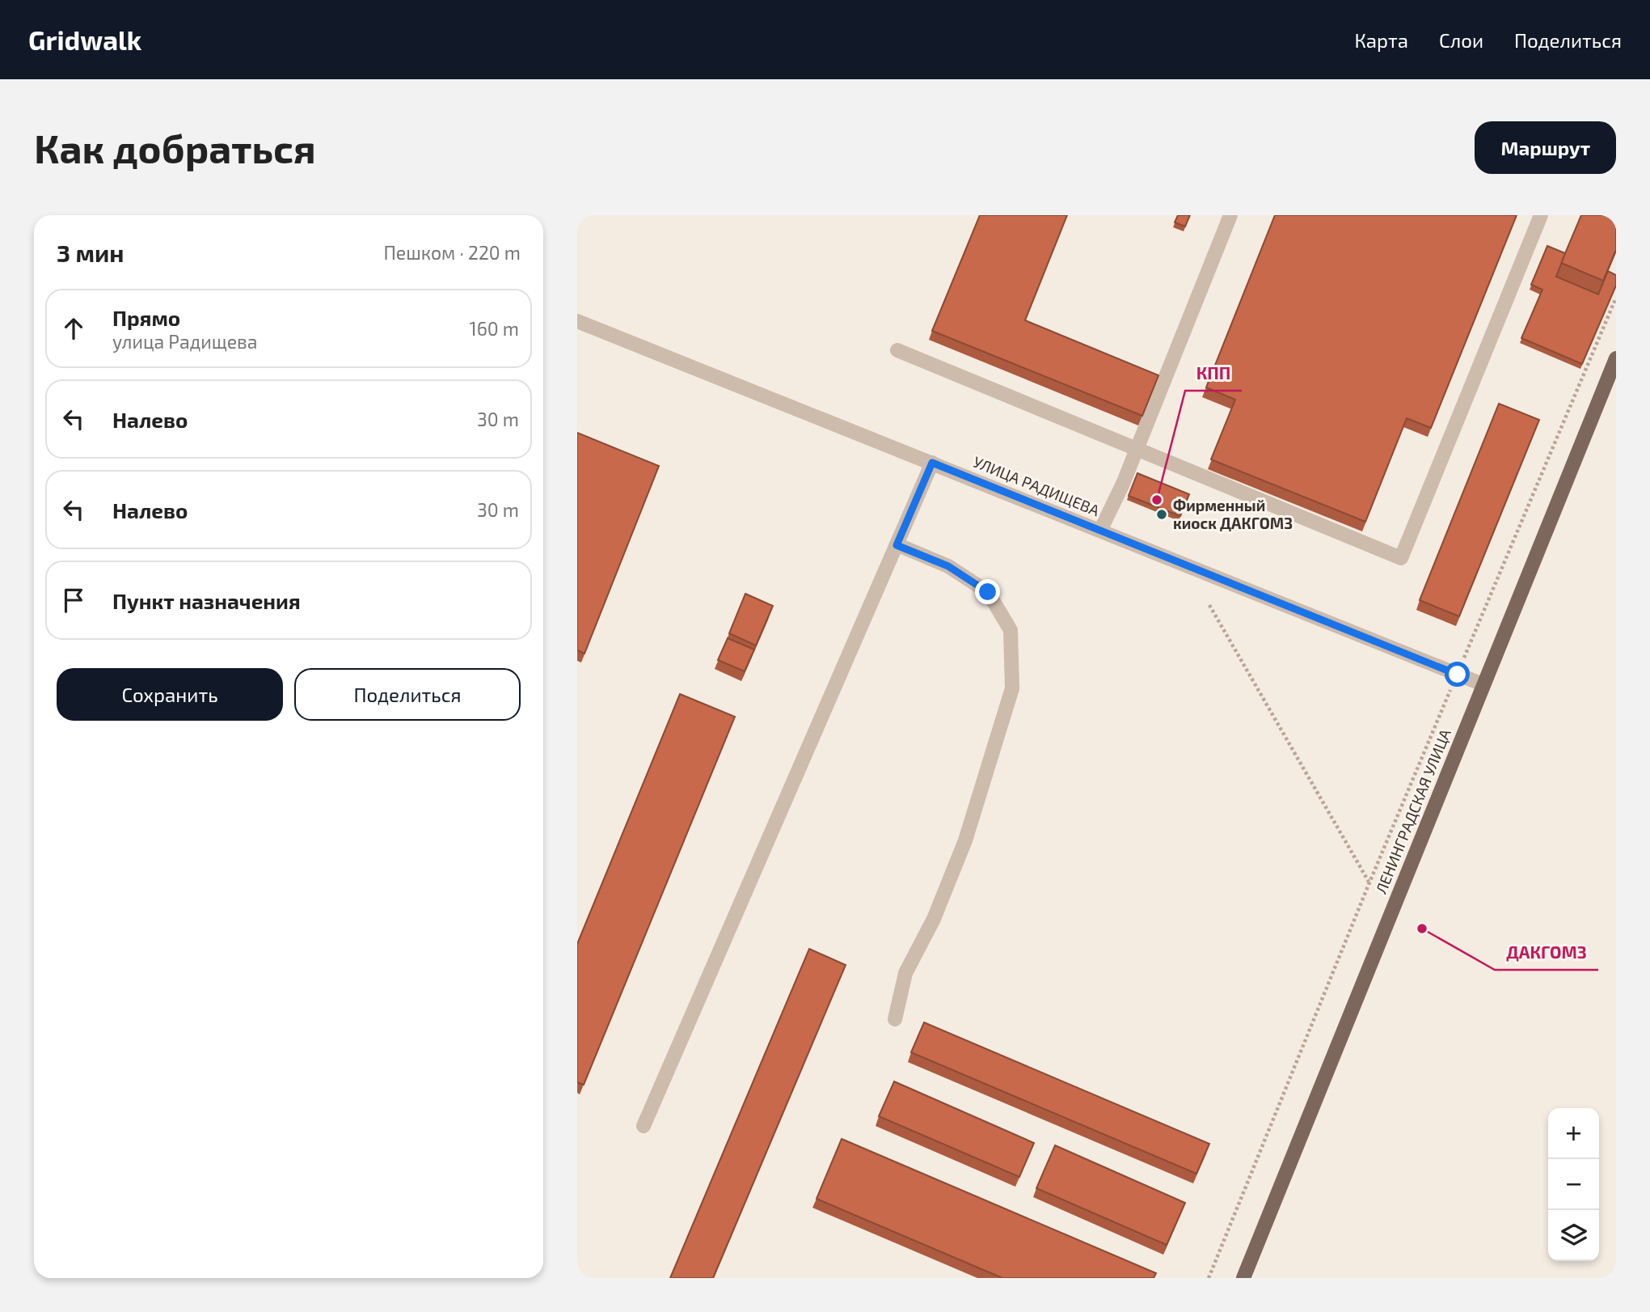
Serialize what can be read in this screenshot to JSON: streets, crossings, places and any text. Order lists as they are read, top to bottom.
{
  "streets": {
    "main road": ["ЛЕНИНГРАДСКАЯ УЛИЦА"],
    "street": ["УЛИЦА РАДИЩЕВА"]
  },
  "crossings": [
    ["УЛИЦА РАДИЩЕВА", "ЛЕНИНГРАДСКАЯ УЛИЦА"]
  ],
  "places": ["КПП", "Фирменный киоск ДАКГОМЗ", "ДАКГОМЗ"],
  "page": {
    "header": "Gridwalk",
    "nav": ["Карта", "Слои", "Поделиться"],
    "buttons": [
      "Маршрут",
      ["Сохранить", "Поделиться"]
    ],
    "title": "Как добраться",
    "heading": ["3 мин", "Пешком · 220 m"],
    "list": [
      ["Прямо", "улица Радищева", "160 m"],
      ["Налево", "30 m"],
      ["Налево", "30 m"],
      "Пункт назначения"
    ],
    "map_buttons": ["+", "−"]
  }
}
